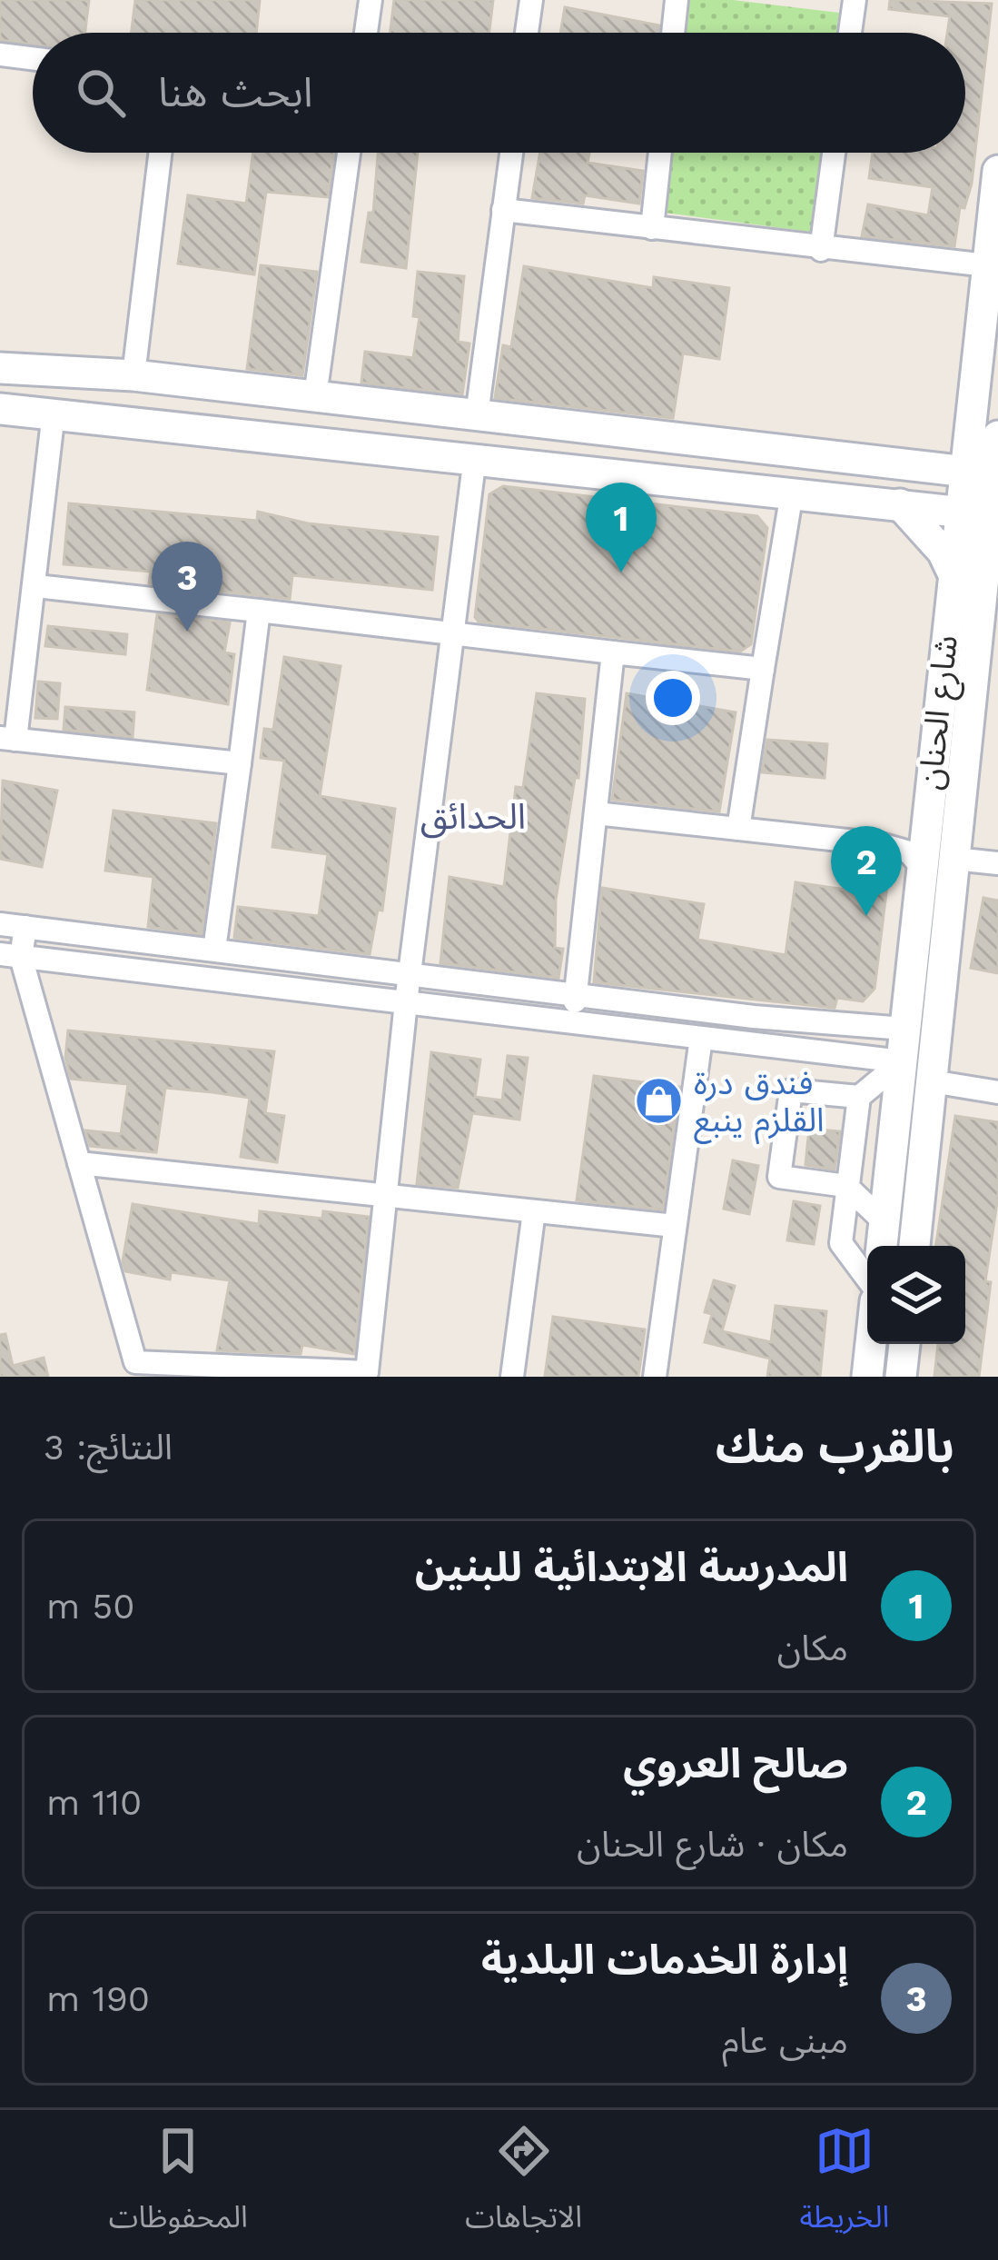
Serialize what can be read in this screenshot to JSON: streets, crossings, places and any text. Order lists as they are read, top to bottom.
{
  "streets": {
    "main road": ["شارع الحنان"]
  },
  "districts": ["الحدائق"],
  "places": {
    "shop": ["فندق درة القلزم ينبع"]
  },
  "page": {
    "search": "ابحث هنا",
    "pins": ["1", "3", "2"],
    "heading": ["بالقرب منك", "النتائج: 3"],
    "list": [
      {
        "mark": "1",
        "name": "المدرسة الابتدائية للبنين",
        "note": "مكان",
        "value": "50 m"
      },
      {
        "mark": "2",
        "name": "صالح العروي",
        "note": "مكان · شارع الحنان",
        "value": "110 m"
      },
      {
        "mark": "3",
        "name": "إدارة الخدمات البلدية",
        "note": "مبنى عام",
        "value": "190 m"
      }
    ],
    "nav": ["الخريطة", "الاتجاهات", "المحفوظات"]
  }
}
